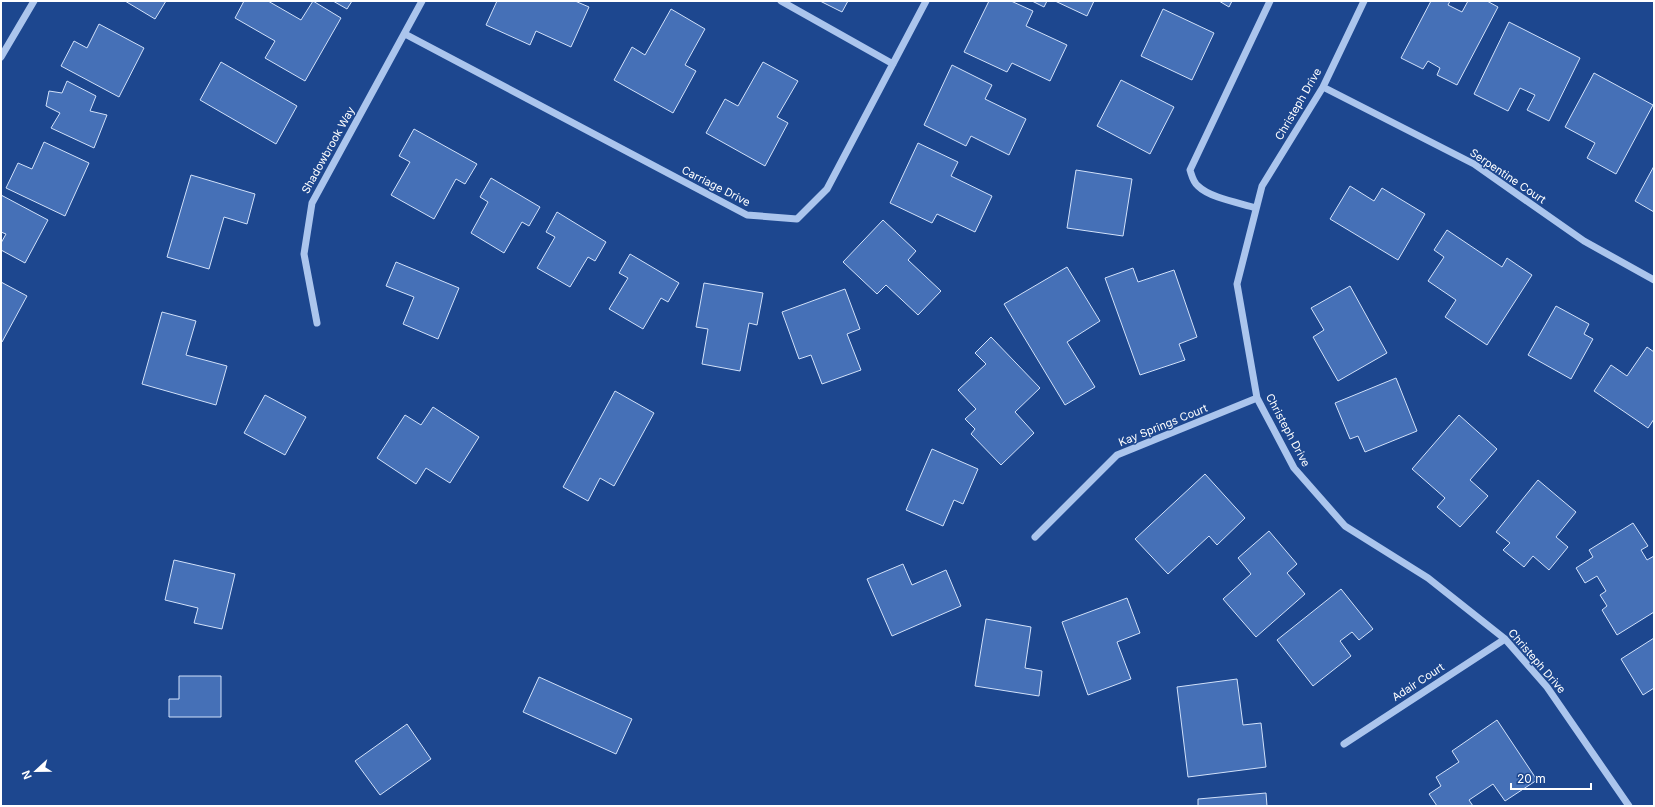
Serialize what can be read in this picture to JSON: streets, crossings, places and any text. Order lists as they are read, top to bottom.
{
  "streets": {
    "street": [
      "Christeph Drive",
      "Shadowbrook Way",
      "Serpentine Court",
      "Carriage Drive",
      "Kay Springs Court",
      "Adair Court"
    ]
  },
  "crossings": [
    ["Christeph Drive", "Serpentine Court"],
    ["Christeph Drive", "Kay Springs Court"],
    ["Christeph Drive", "Adair Court"],
    ["Shadowbrook Way", "Carriage Drive"]
  ],
  "scale_bar": "20 m",
  "north": "left"
}
